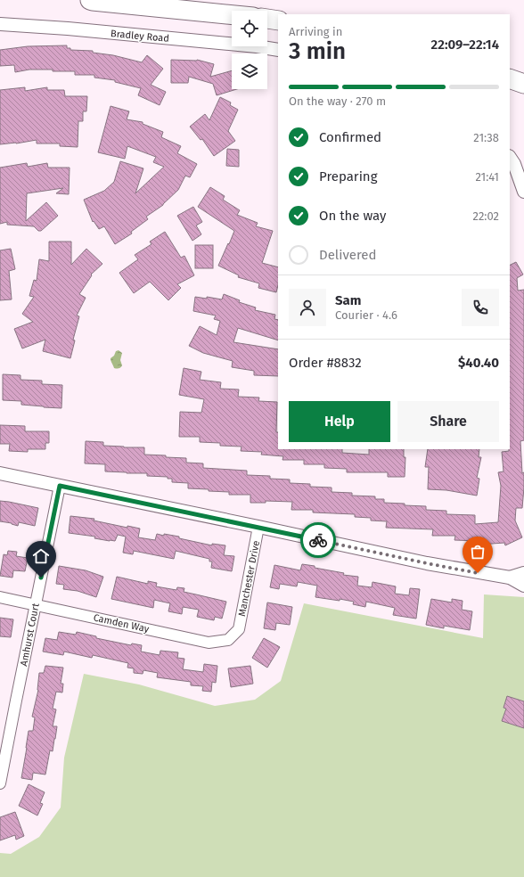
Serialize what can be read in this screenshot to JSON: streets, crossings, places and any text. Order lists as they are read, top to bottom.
{
  "streets": {
    "street": [
      "Bradley Road",
      "Manchester Drive",
      "Camden Way",
      "Amhurst Court"
    ]
  },
  "crossings": [
    ["Manchester Drive", "Camden Way"],
    ["Camden Way", "Amhurst Court"]
  ],
  "page": {
    "heading": ["3 min", "Arriving in", "22:09–22:14"],
    "panel": [
      "Sam",
      "Courier · 4.6",
      "Order #8832",
      "$40.40"
    ],
    "bar": "On the way · 270 m",
    "list": [
      ["Confirmed", "21:38"],
      ["Preparing", "21:41"],
      ["On the way", "22:02"],
      "Delivered"
    ],
    "buttons": ["Help", "Share"]
  }
}
